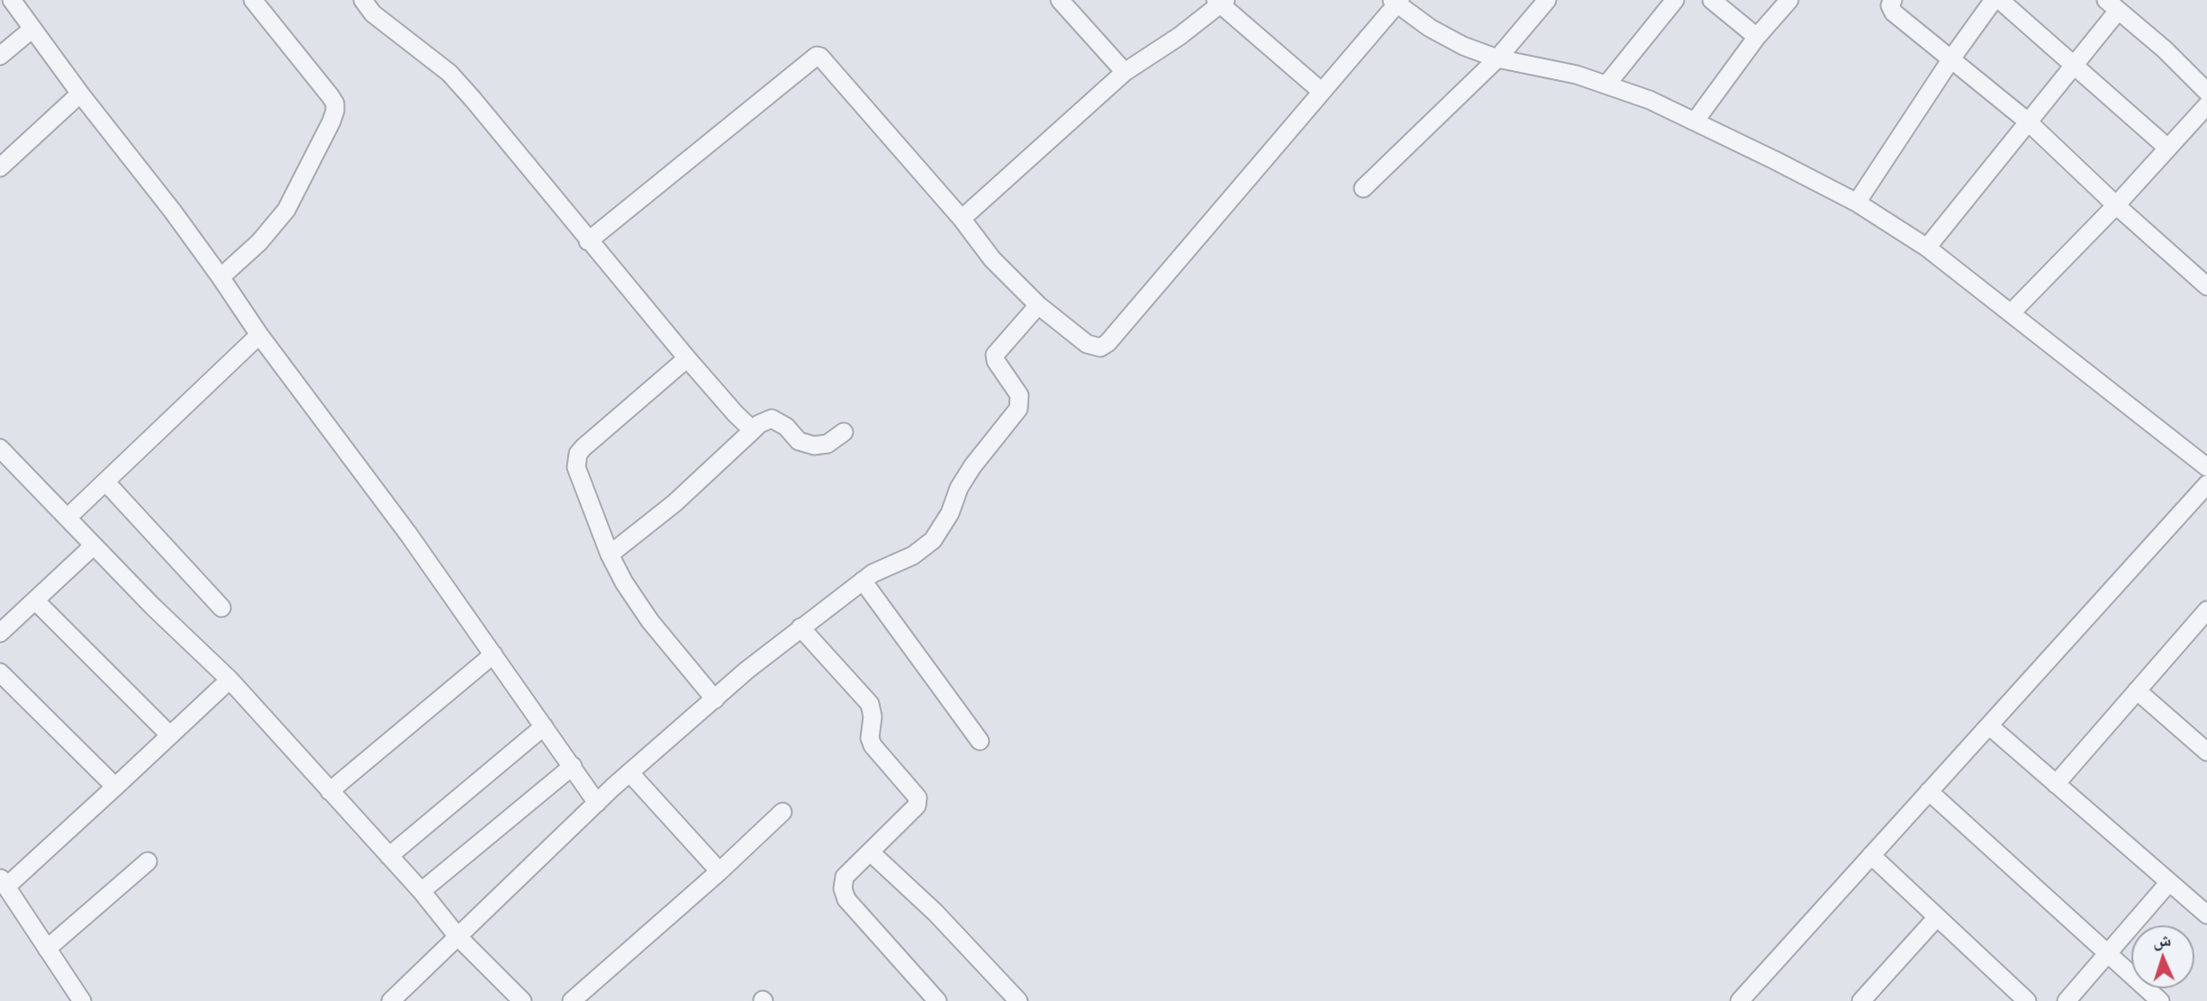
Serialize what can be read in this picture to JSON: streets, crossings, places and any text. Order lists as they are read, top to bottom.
{
  "north": "top"
}
